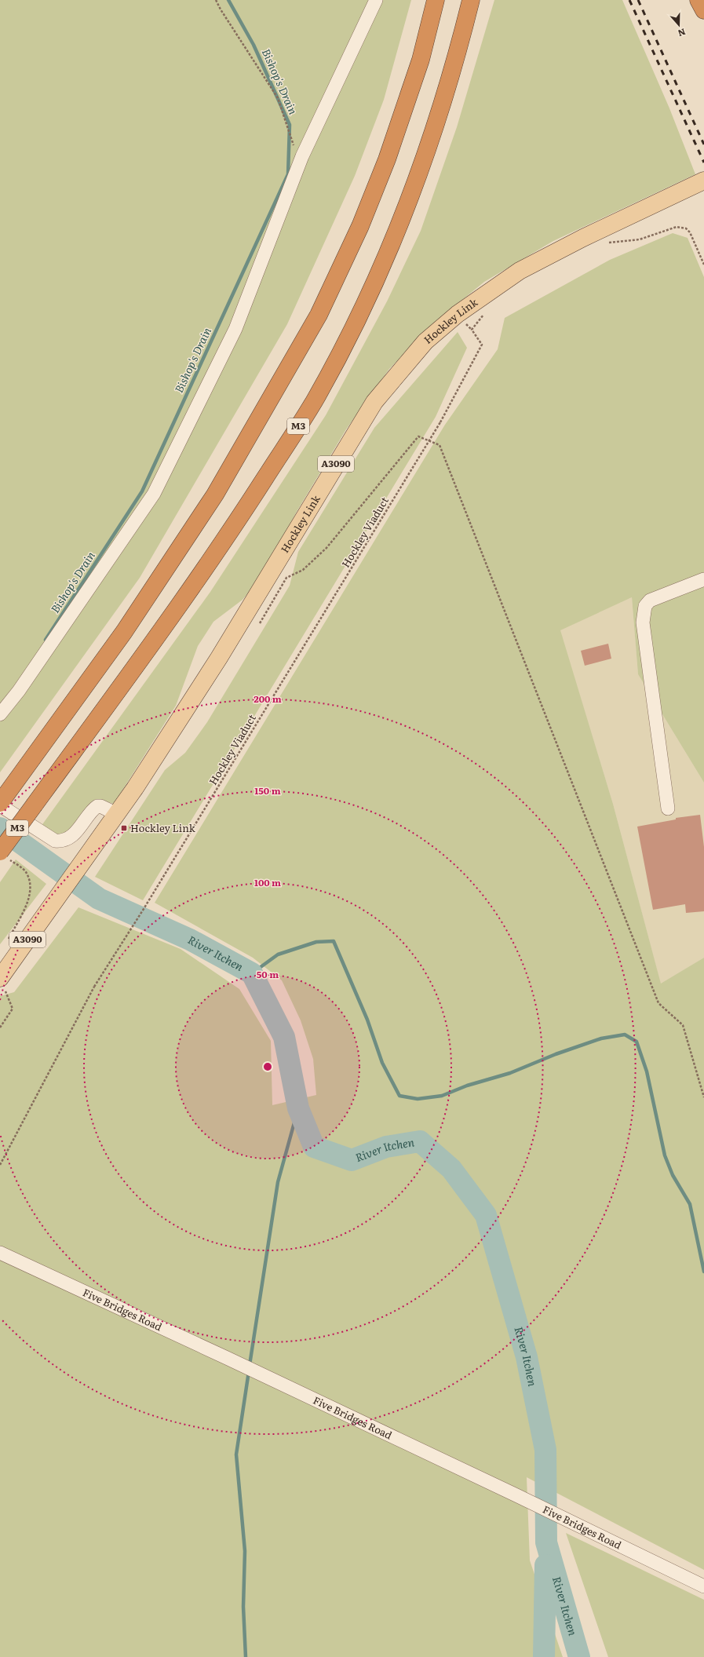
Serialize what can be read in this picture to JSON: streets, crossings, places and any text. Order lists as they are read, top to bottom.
{
  "streets": {
    "highway": ["M3"],
    "main road": ["Hockley Link", "A3090"],
    "lane": ["Five Bridges Road"],
    "path": ["Hockley Viaduct"]
  },
  "water": ["Bishop's Drain", "River Itchen"],
  "places": {
    "transit": ["Hockley Link"]
  },
  "north": "bottom",
  "rings": [
    "200 m",
    "150 m",
    "100 m",
    "50 m"
  ]
}
